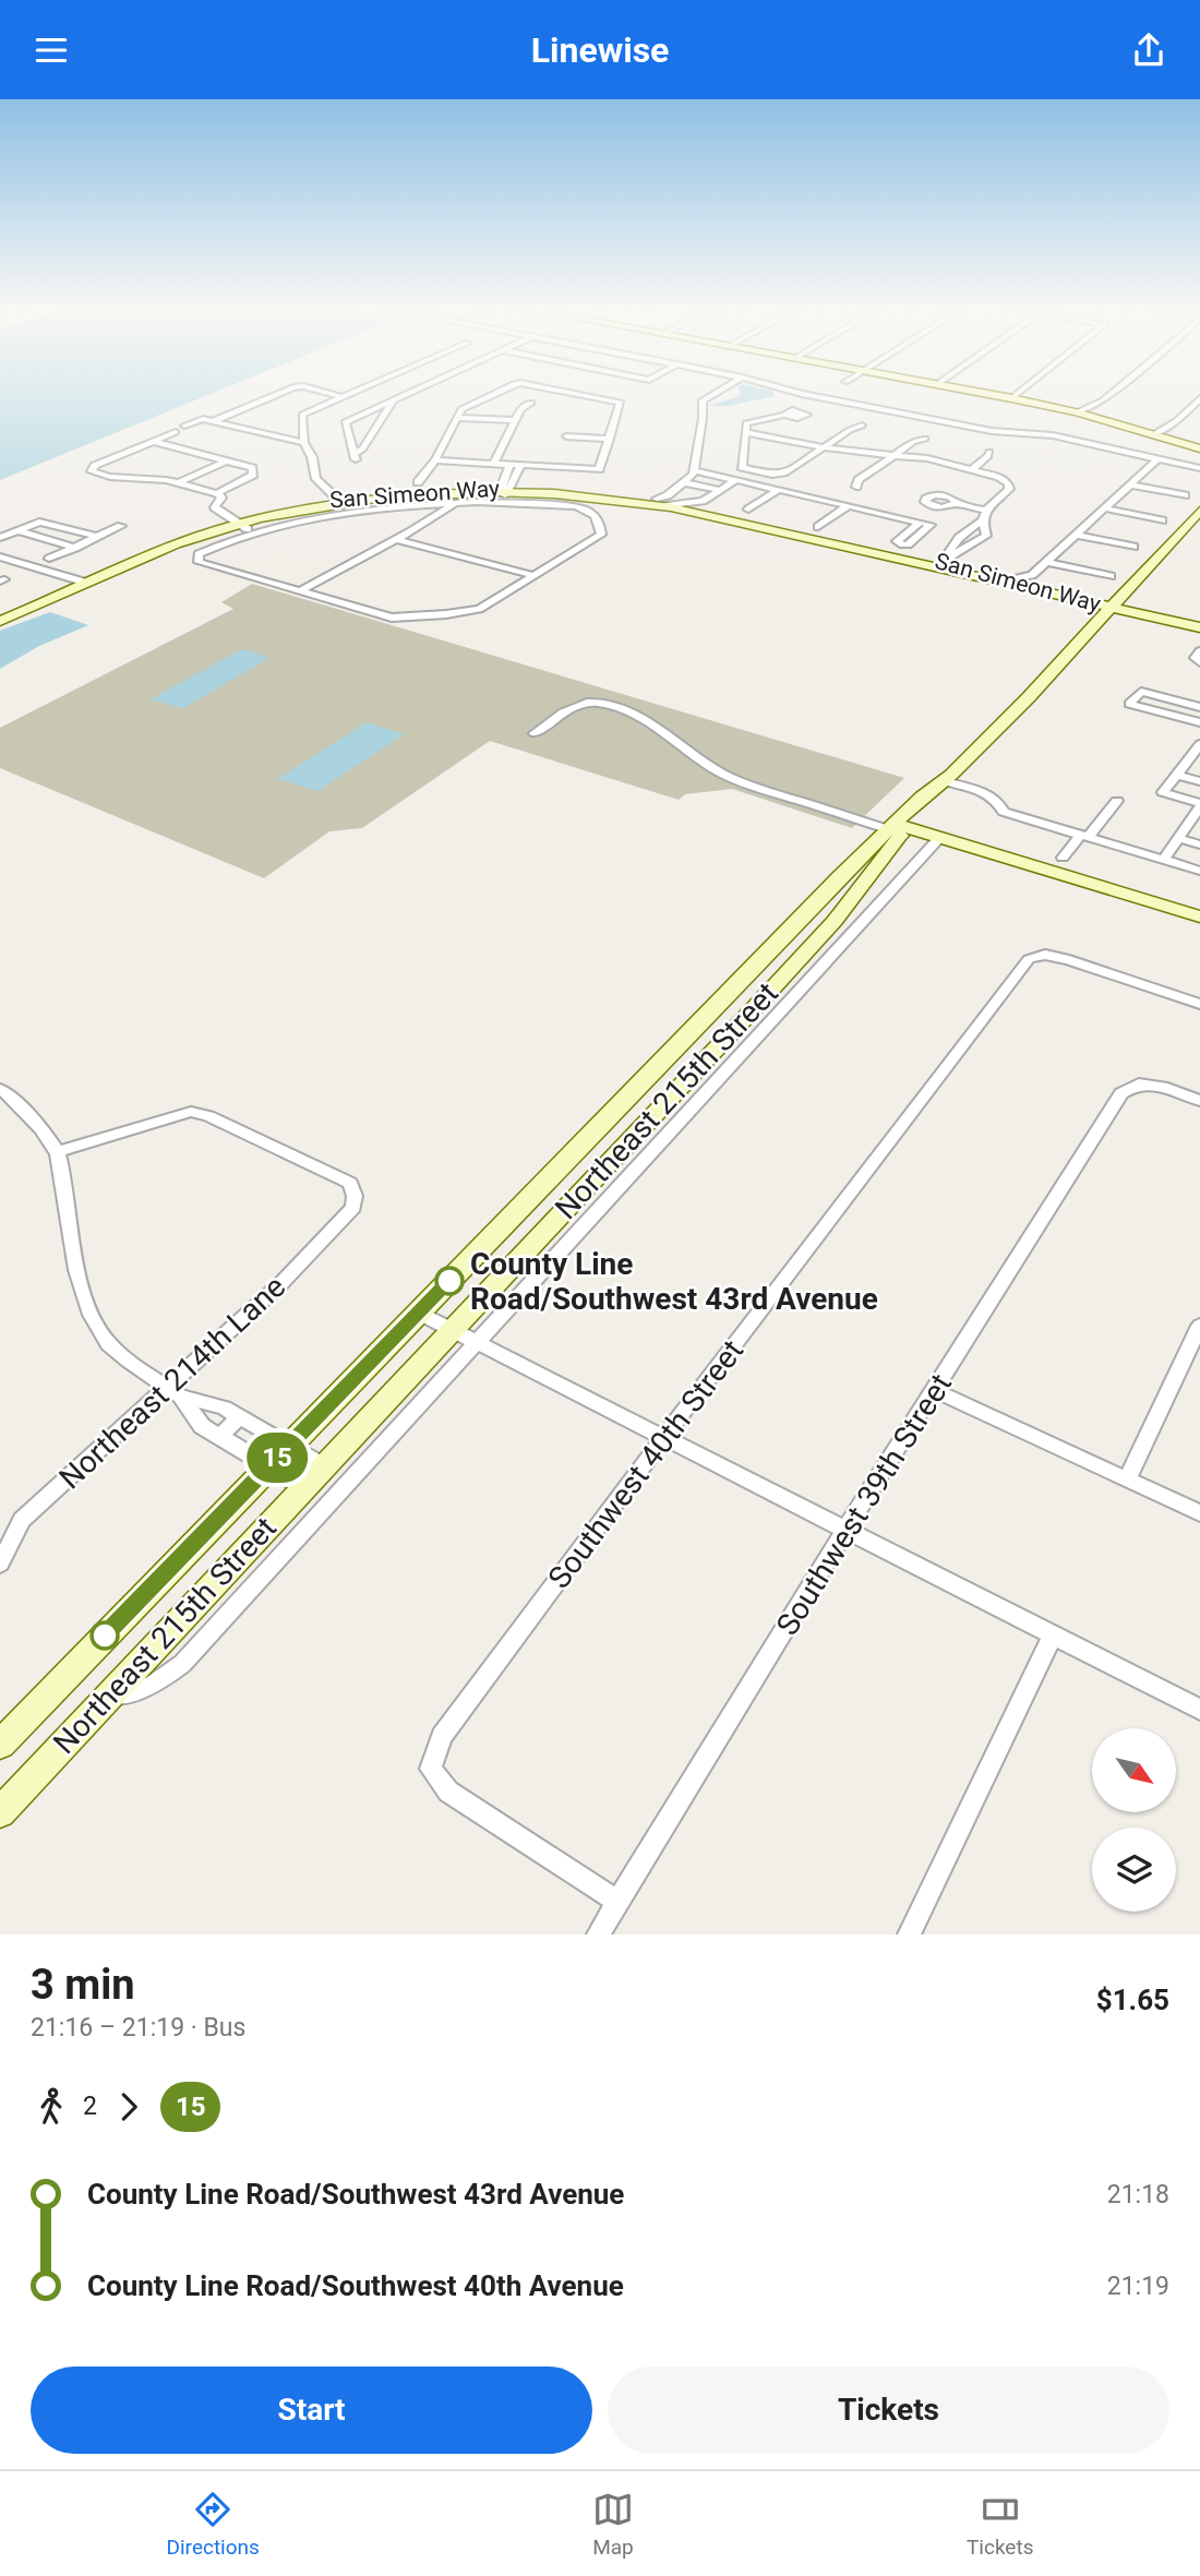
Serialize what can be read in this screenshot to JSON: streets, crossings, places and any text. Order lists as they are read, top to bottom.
{
  "streets": {
    "street": [
      "San Simeon Way",
      "Northeast 215th Street",
      "Northeast 214th Lane",
      "Southwest 40th Street",
      "Southwest 39th Street"
    ]
  },
  "crossings": [
    ["San Simeon Way", "Northeast 215th Street"],
    ["Southwest 40th Street", "Southwest 39th Street"]
  ],
  "places": ["County Line Road/Southwest 43rd Avenue"],
  "lines": ["bus line 15"],
  "north": "bottom right",
  "page": {
    "header": "Linewise",
    "on_map": "15",
    "heading": ["3 min", "21:16 – 21:19 · Bus", "$1.65"],
    "legs": ["2", "15"],
    "list": [
      {
        "name": "County Line Road/Southwest 43rd Avenue",
        "value": "21:18"
      },
      {
        "name": "County Line Road/Southwest 40th Avenue",
        "value": "21:19"
      }
    ],
    "buttons": ["Start", "Tickets"],
    "tabs": ["Directions", "Map", "Tickets"]
  }
}
